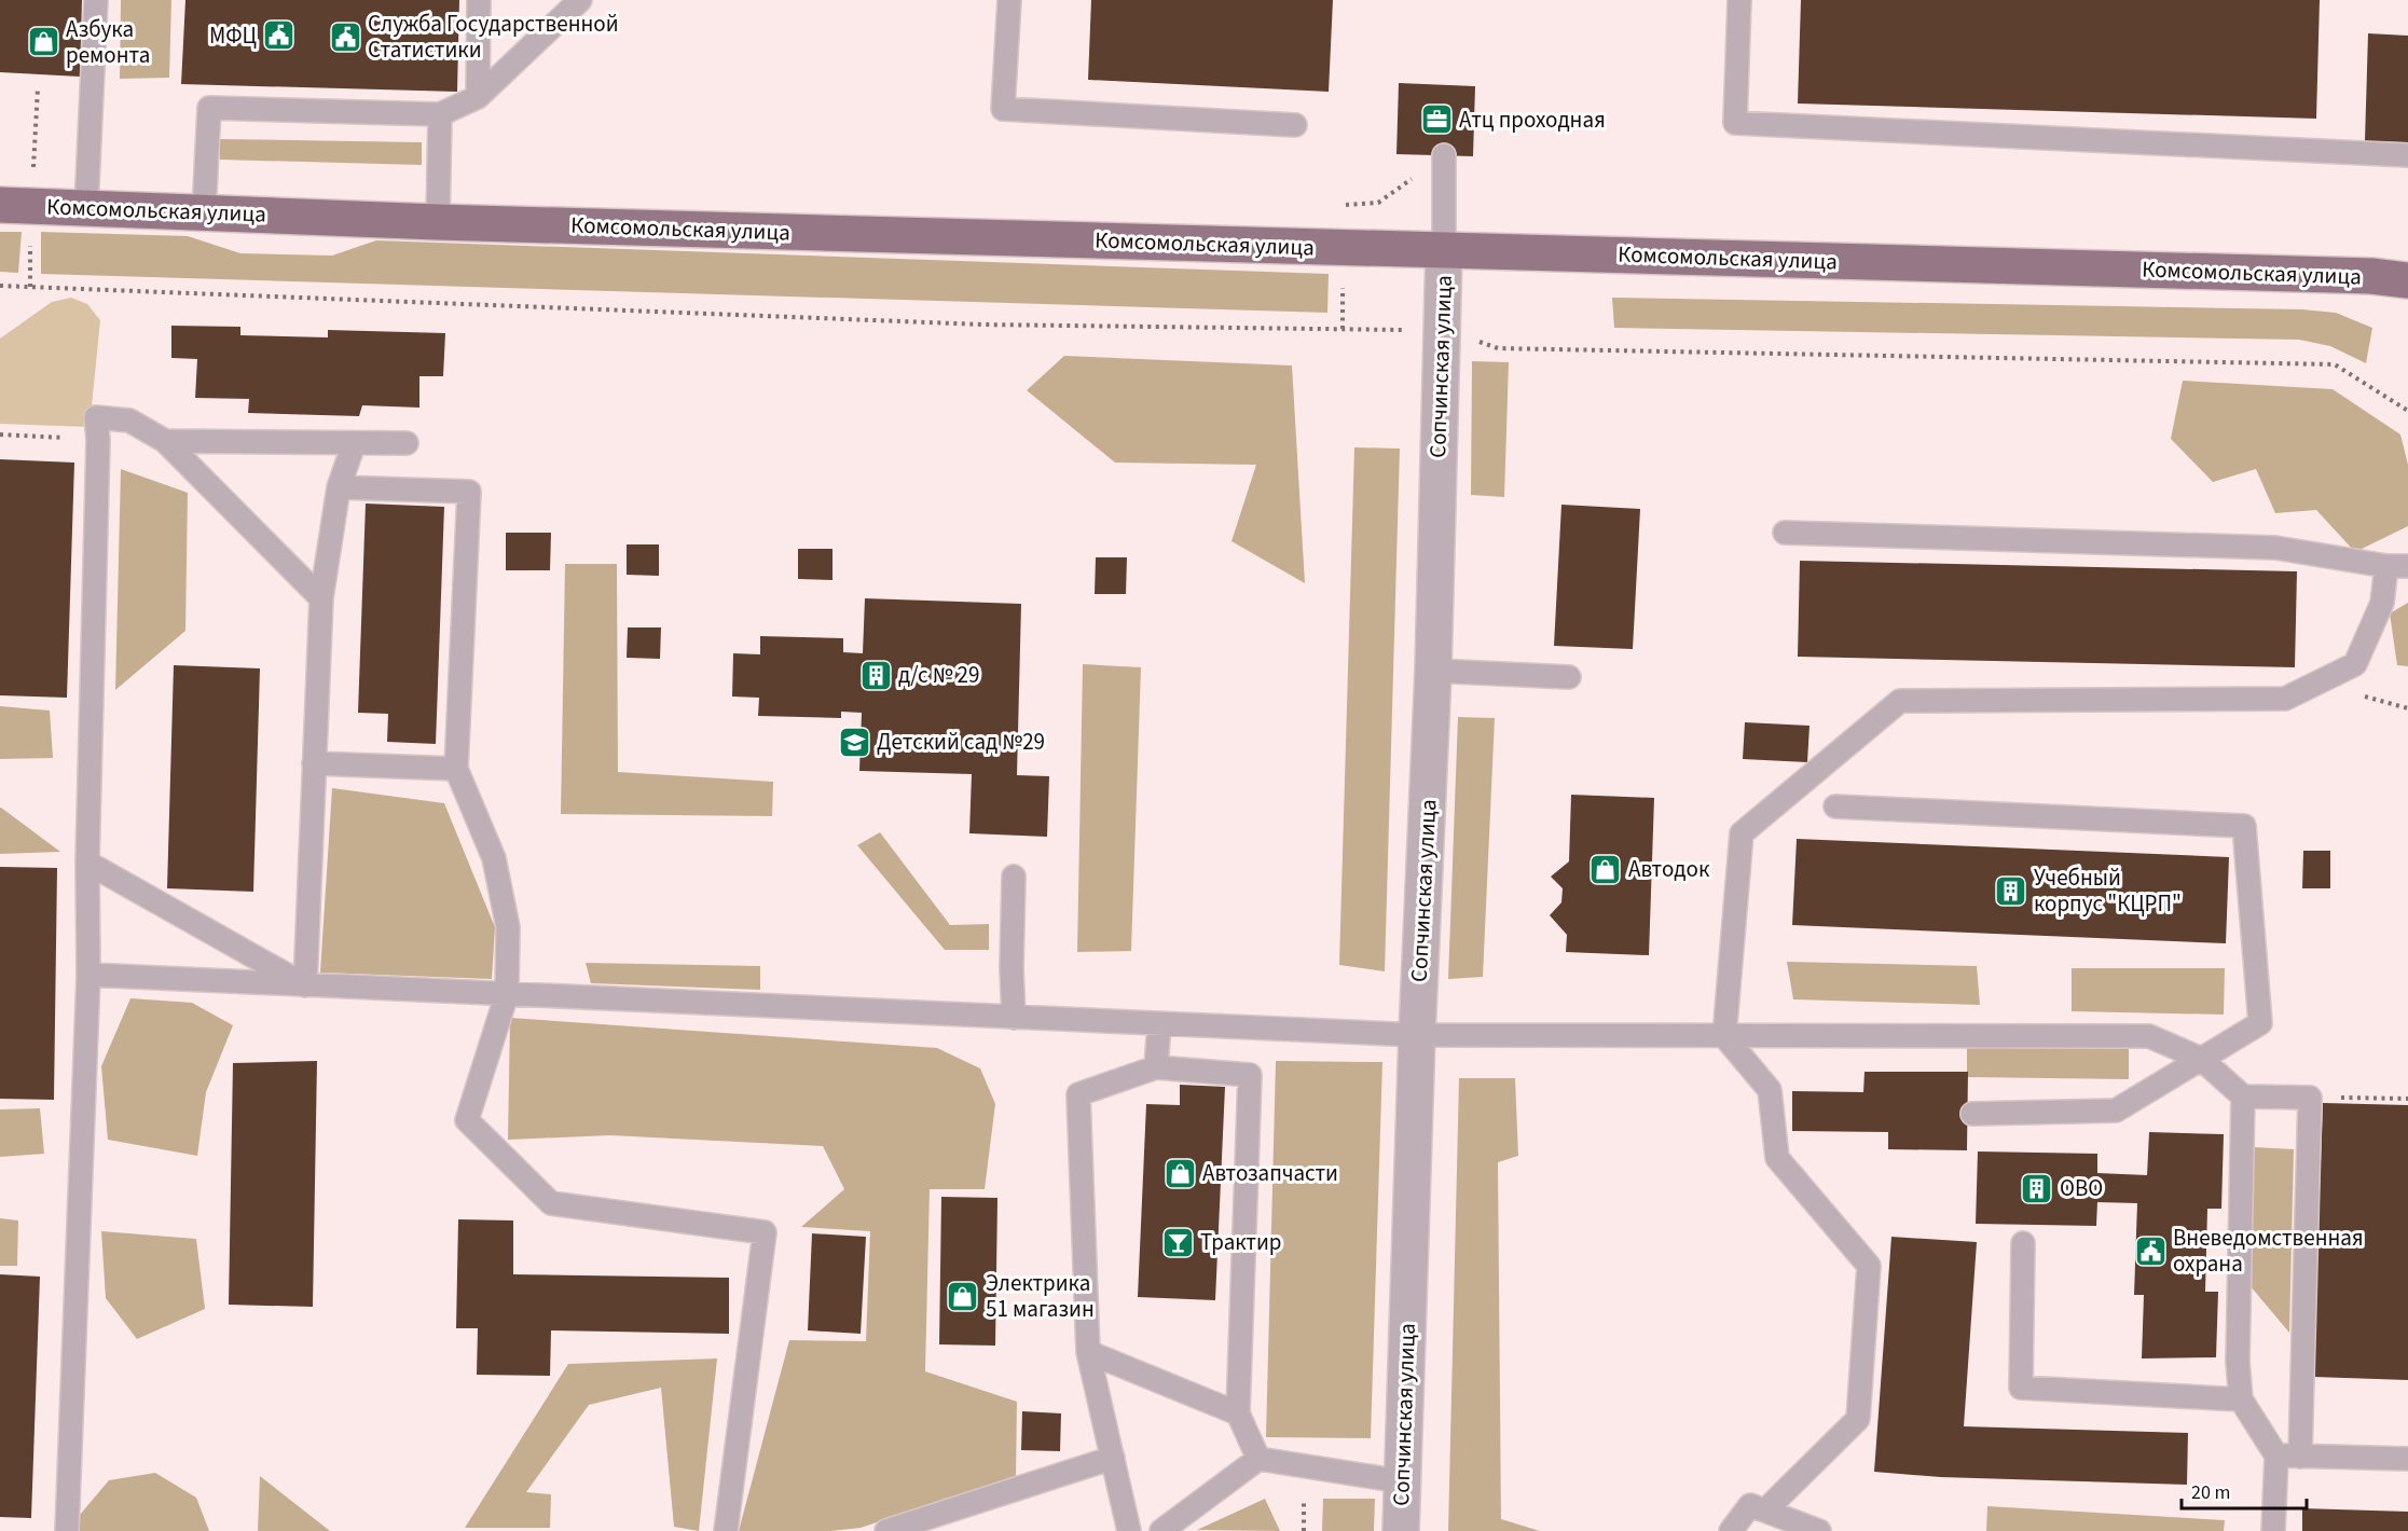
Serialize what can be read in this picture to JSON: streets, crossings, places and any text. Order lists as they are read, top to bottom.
{
  "streets": {
    "main road": ["Комсомольская улица"],
    "street": ["Сопчинская улица"]
  },
  "crossings": [
    ["Комсомольская улица", "Сопчинская улица"]
  ],
  "places": {
    "public building": ["МФЦ", "Служба Государственной Статистики", "Вневедомственная охрана"],
    "shop": [
      "Азбука ремонта",
      "Автодок",
      "Автозапчасти",
      "Электрика 51 магазин"
    ],
    "office": ["Атц проходная"],
    "building": ["д/с № 29", "Учебный корпус \"КЦРП\"", "ОВО"],
    "school or university": ["Детский сад №29"],
    "bar": ["Трактир"]
  },
  "scale_bar": "20 m"
}
